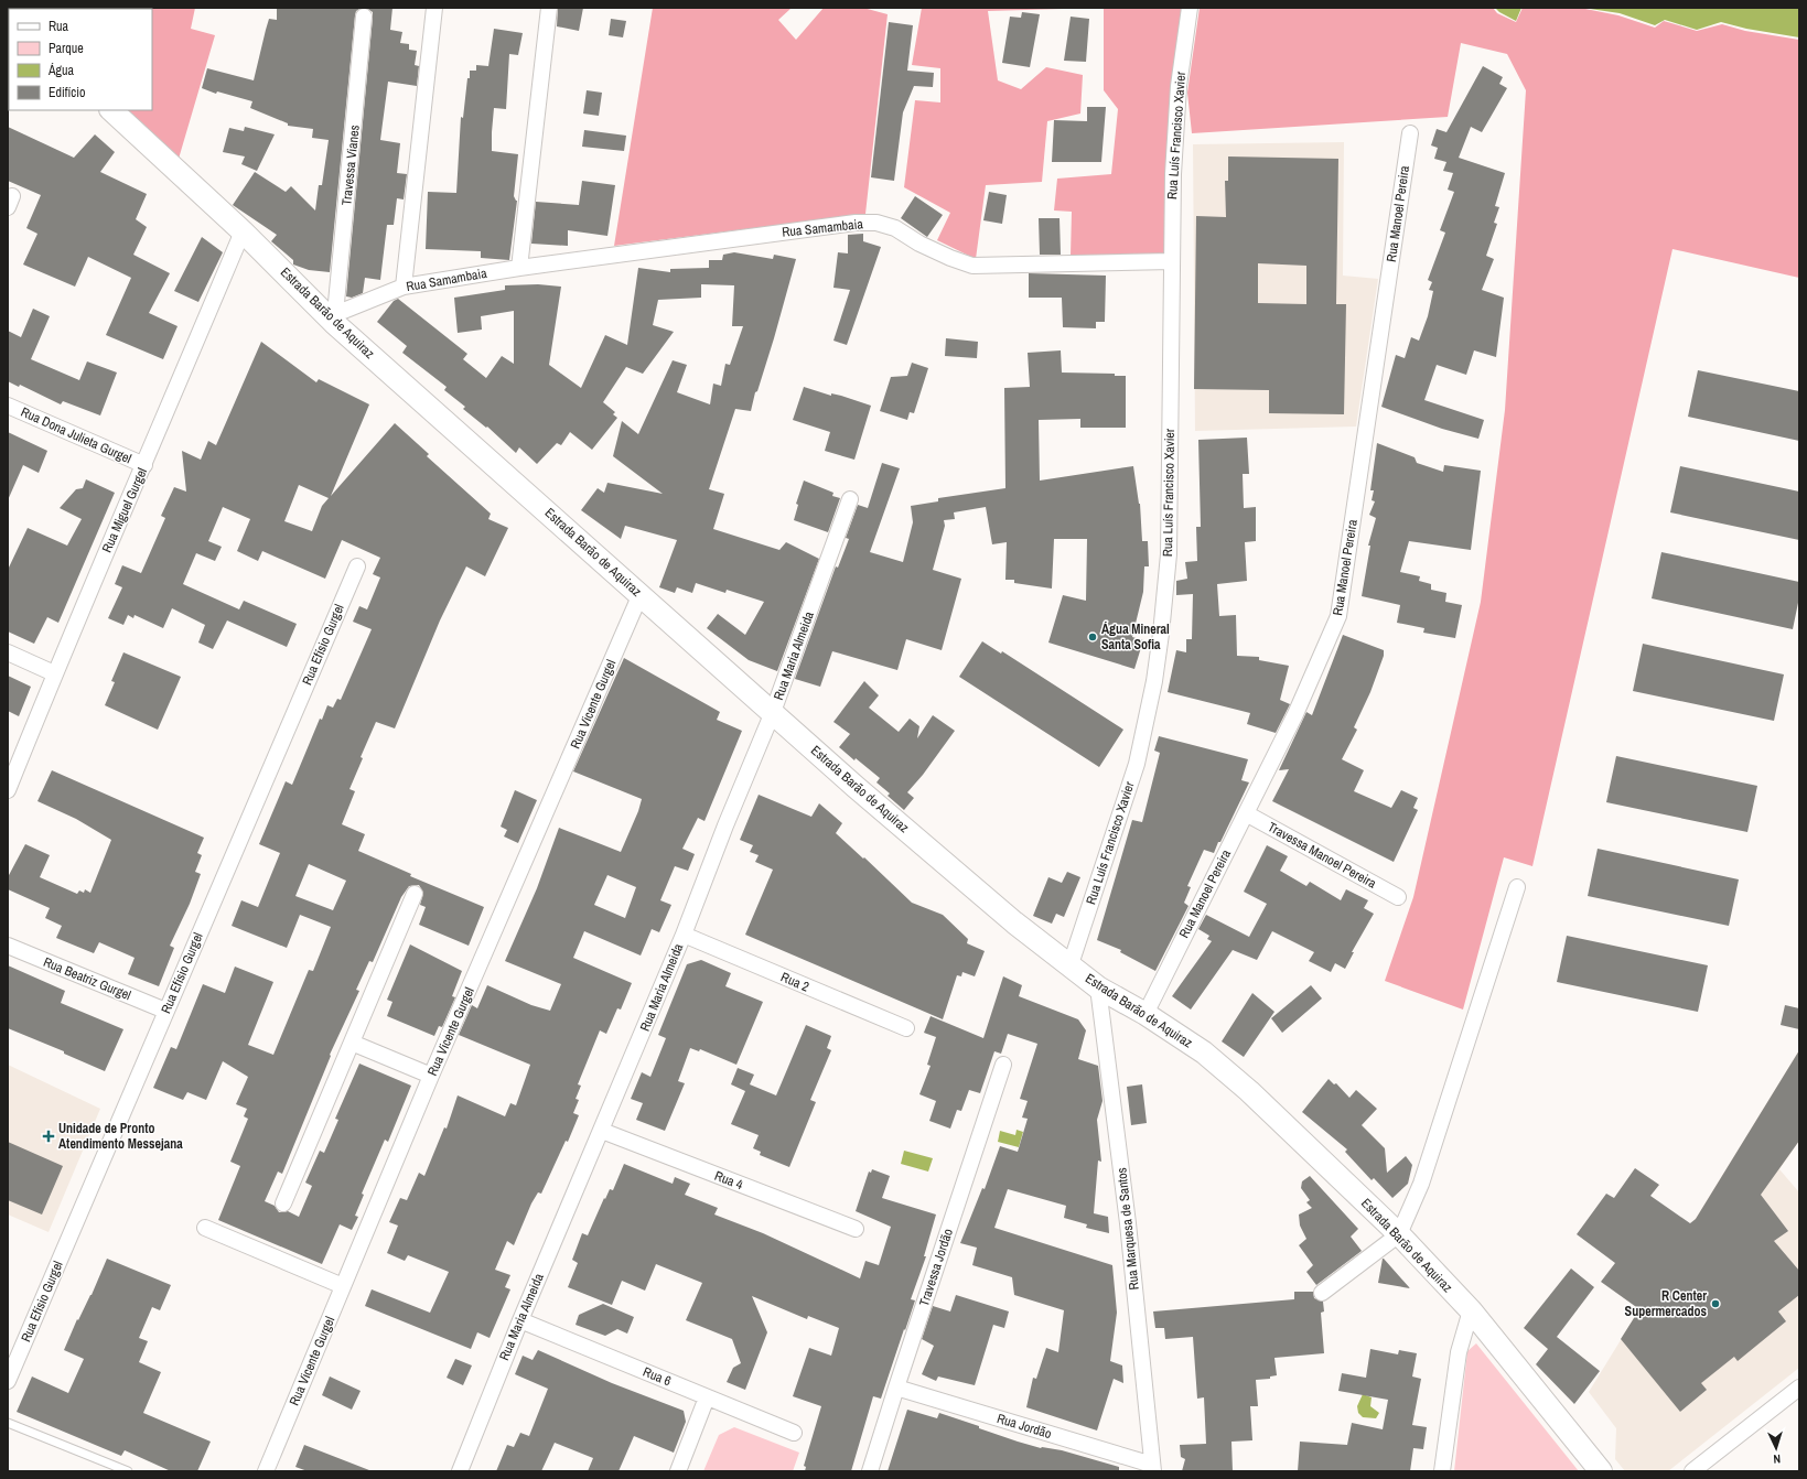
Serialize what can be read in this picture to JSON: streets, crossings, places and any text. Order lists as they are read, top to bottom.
{
  "streets": {
    "street": [
      "Rua Luís Francisco Xavier",
      "Travessa Vianes",
      "Rua Manoel Pereira",
      "Rua Samambaia",
      "Estrada Barão de Aquiraz",
      "Rua Dona Julieta Gurgel",
      "Rua Miguel Gurgel",
      "Rua Efísio Gurgel",
      "Rua Maria Almeida",
      "Rua Vicente Gurgel",
      "Travessa Manoel Pereira",
      "Rua Beatriz Gurgel",
      "Rua 2",
      "Rua 4",
      "Rua Marquesa de Santos",
      "Travessa Jordão",
      "Rua 6",
      "Rua Jordão"
    ]
  },
  "crossings": [
    ["Rua Luís Francisco Xavier", "Rua Samambaia"],
    ["Rua Luís Francisco Xavier", "Estrada Barão de Aquiraz"],
    ["Travessa Vianes", "Rua Samambaia"],
    ["Travessa Vianes", "Estrada Barão de Aquiraz"],
    ["Rua Manoel Pereira", "Estrada Barão de Aquiraz"],
    ["Rua Manoel Pereira", "Travessa Manoel Pereira"],
    ["Rua Samambaia", "Estrada Barão de Aquiraz"],
    ["Estrada Barão de Aquiraz", "Rua Miguel Gurgel"],
    ["Estrada Barão de Aquiraz", "Rua Maria Almeida"],
    ["Estrada Barão de Aquiraz", "Rua Vicente Gurgel"],
    ["Estrada Barão de Aquiraz", "Rua Marquesa de Santos"],
    ["Rua Dona Julieta Gurgel", "Rua Miguel Gurgel"],
    ["Rua Efísio Gurgel", "Rua Beatriz Gurgel"],
    ["Rua Maria Almeida", "Rua 2"],
    ["Rua Maria Almeida", "Rua 4"],
    ["Rua Maria Almeida", "Rua 6"],
    ["Rua Marquesa de Santos", "Rua Jordão"],
    ["Travessa Jordão", "Rua Jordão"]
  ],
  "places": {
    "other": ["Água Mineral Santa Sofia", "R Center Supermercados"],
    "health": ["Unidade de Pronto Atendimento Messejana"]
  },
  "legend": [
    "Rua",
    "Parque",
    "Água",
    "Edifício"
  ],
  "north": "bottom"
}
